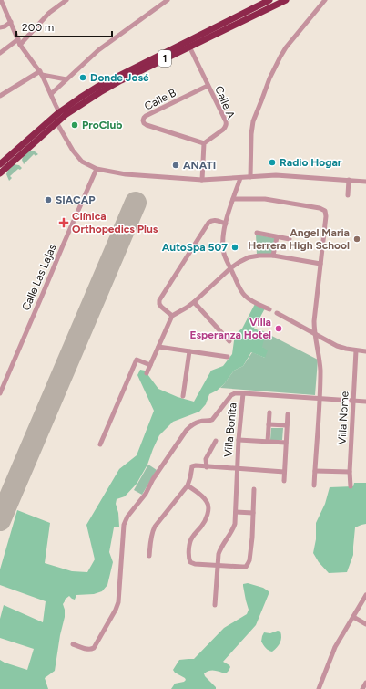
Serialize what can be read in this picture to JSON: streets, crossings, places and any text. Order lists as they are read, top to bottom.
{
  "streets": {
    "highway": ["1"],
    "street": [
      "Calle B",
      "Calle A",
      "Calle Las Lajas",
      "Villa Nome",
      "Villa Bonita"
    ]
  },
  "crossings": [
    ["1", "Calle A"],
    ["Calle B", "Calle A"],
    ["Villa Nome", "Villa Bonita"]
  ],
  "places": {
    "other": [
      "Donde José",
      "ProClub",
      "Radio Hogar",
      "ANATI",
      "SIACAP",
      "Angel Maria Herrera High School",
      "AutoSpa 507",
      "Villa Esperanza Hotel"
    ],
    "health": ["Clínica Orthopedics Plus"]
  },
  "scale_bar": "200 m"
}
